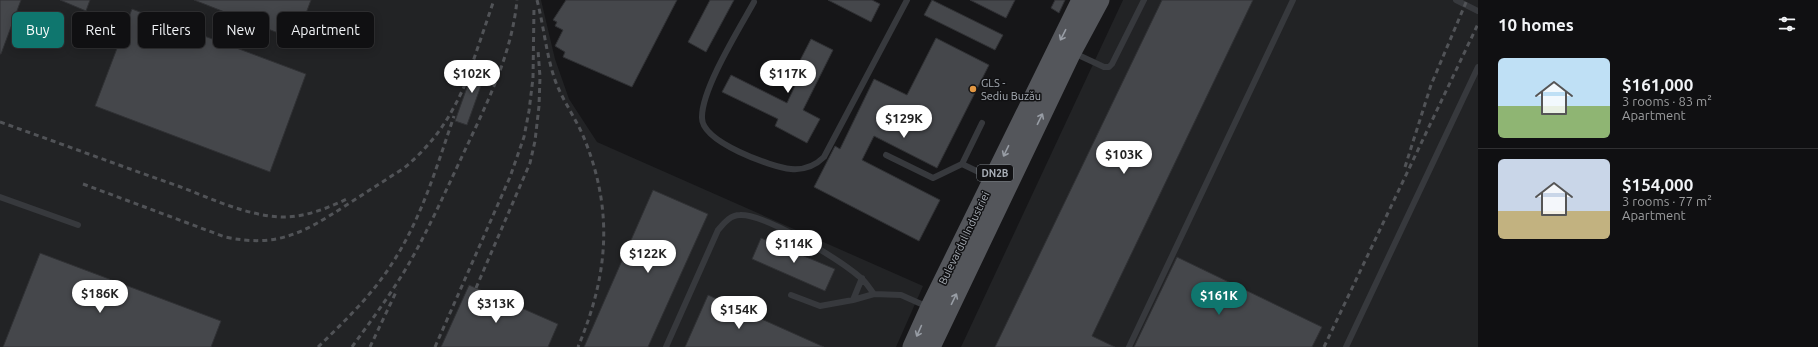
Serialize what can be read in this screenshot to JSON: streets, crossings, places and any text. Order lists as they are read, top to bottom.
{
  "streets": {
    "main road": ["DN2B", "Bulevardul Industriei"]
  },
  "places": ["GLS - Sediu Buzău"],
  "page": {
    "heading": "10 homes",
    "chip": [
      "Buy",
      "Rent",
      "Filters",
      "New",
      "Apartment"
    ],
    "list": [
      {
        "name": "$161,000",
        "note": "3 rooms · 83 m² · Apartment"
      },
      {
        "name": "$154,000",
        "note": "3 rooms · 77 m² · Apartment"
      }
    ],
    "price": [
      "$102K",
      "$117K",
      "$129K",
      "$103K",
      "$114K",
      "$122K",
      "$186K",
      "$161K",
      "$313K",
      "$154K"
    ]
  }
}
